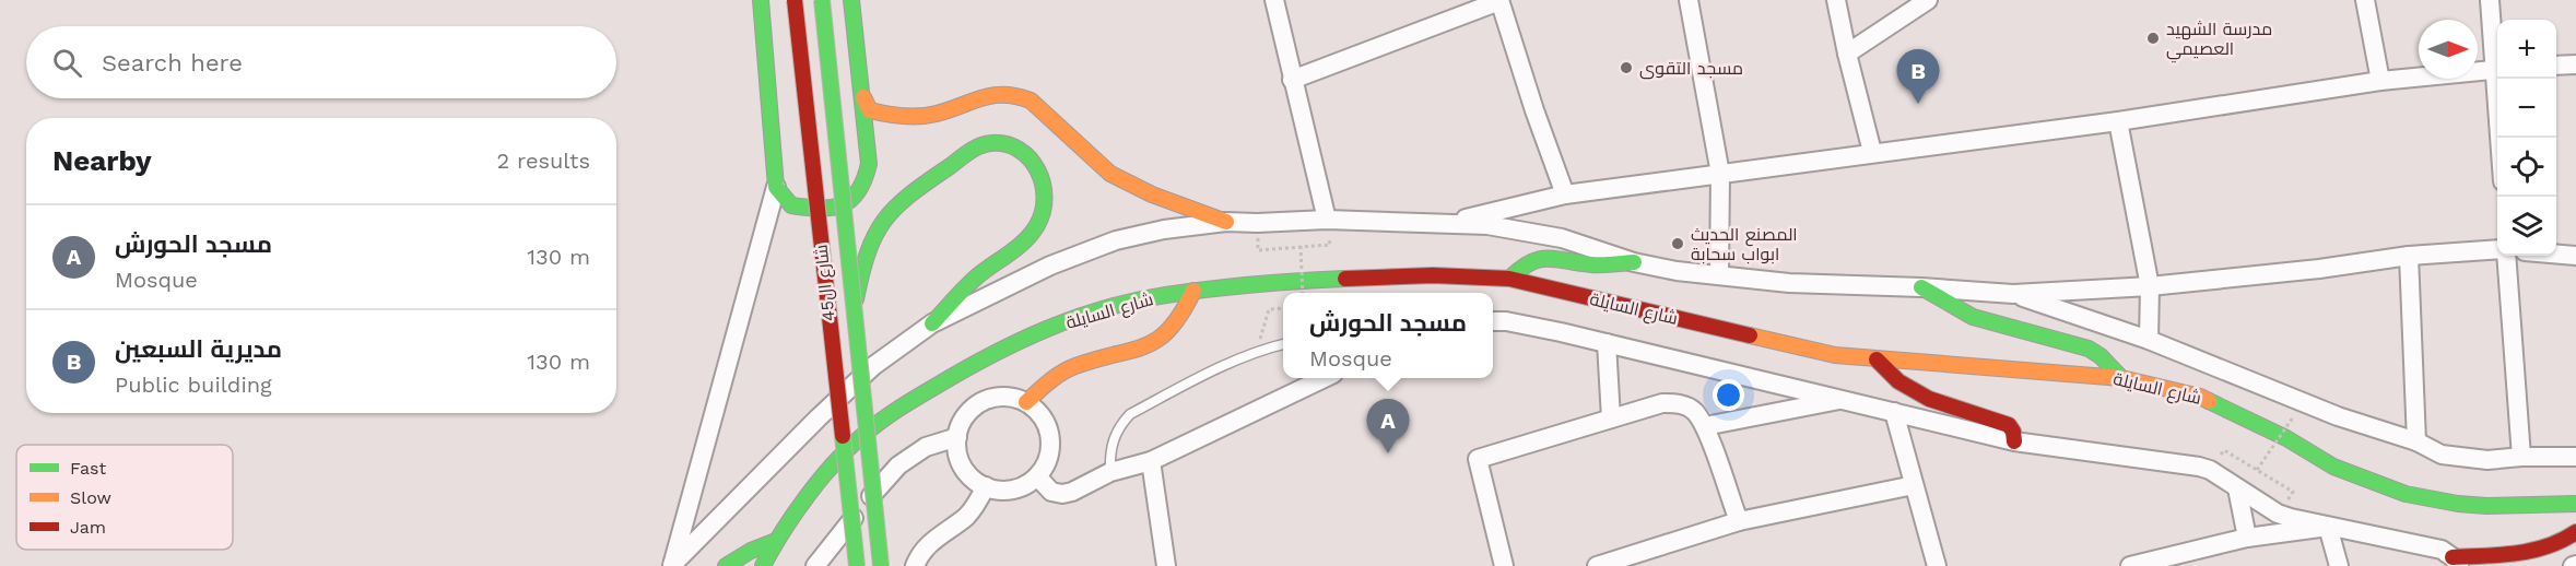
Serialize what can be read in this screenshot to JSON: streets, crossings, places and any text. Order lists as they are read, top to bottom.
{
  "streets": {
    "main road": ["شارع ال45", "شارع السايلة"]
  },
  "places": ["مدرسة الشهيد العصيمي", "مسجد التقوى", "المصنع الحديث ابواب سحابة"],
  "legend": ["Fast", "Slow", "Jam"],
  "north": "right",
  "page": {
    "map_buttons": ["+", "−"],
    "search": "Search here",
    "pins": ["B", "A"],
    "heading": ["Nearby", "2 results"],
    "list": [
      {
        "mark": "A",
        "name": "مسجد الحورش",
        "note": "Mosque",
        "value": "130 m"
      },
      {
        "mark": "B",
        "name": "مديرية السبعين",
        "note": "Public building",
        "value": "130 m"
      }
    ],
    "popup": ["مسجد الحورش", "Mosque"]
  }
}
